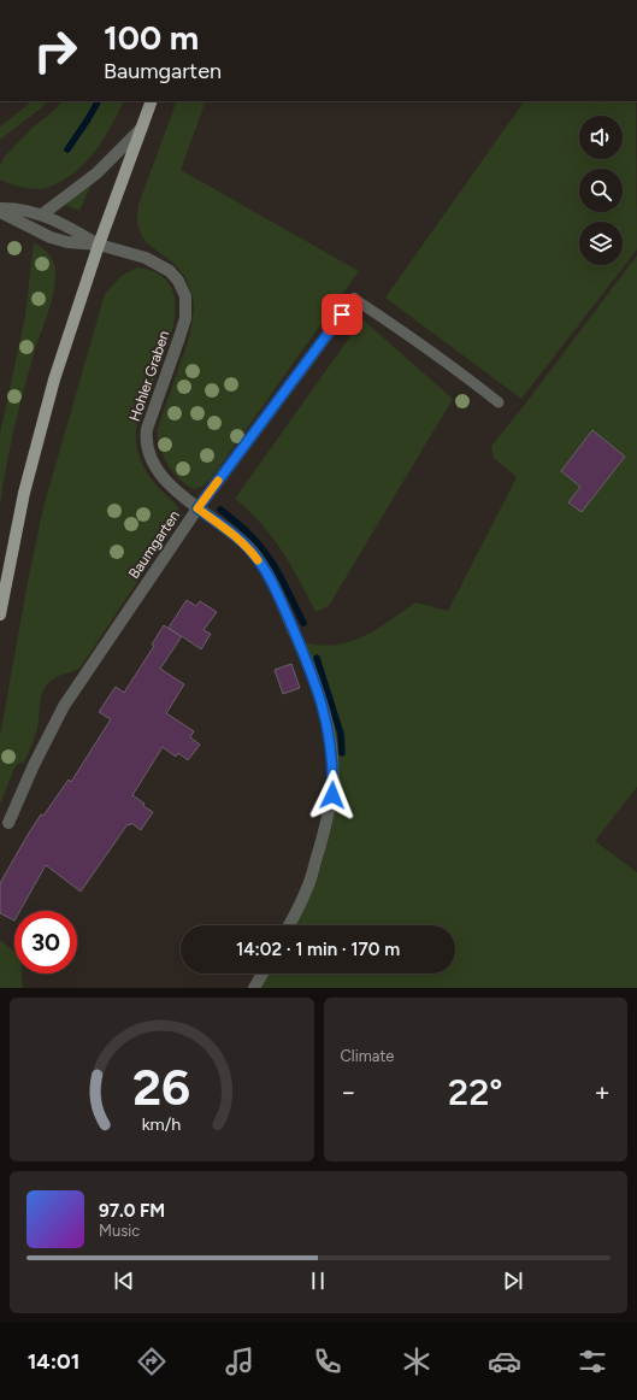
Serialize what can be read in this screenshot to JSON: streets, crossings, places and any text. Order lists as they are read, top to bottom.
{
  "streets": {
    "street": ["Hohler Graben", "Baumgarten"]
  },
  "crossings": [
    ["Hohler Graben", "Baumgarten"]
  ],
  "page": {
    "turn": ["100 m", "Baumgarten"],
    "limit": "30",
    "trip": "14:02 · 1 min · 170 m",
    "tile": "Climate",
    "heat": ["−", "22°", "+"],
    "song": ["97.0 FM", "Music"],
    "tabs": "14:01",
    "gauge": ["26", "km/h"]
  }
}
